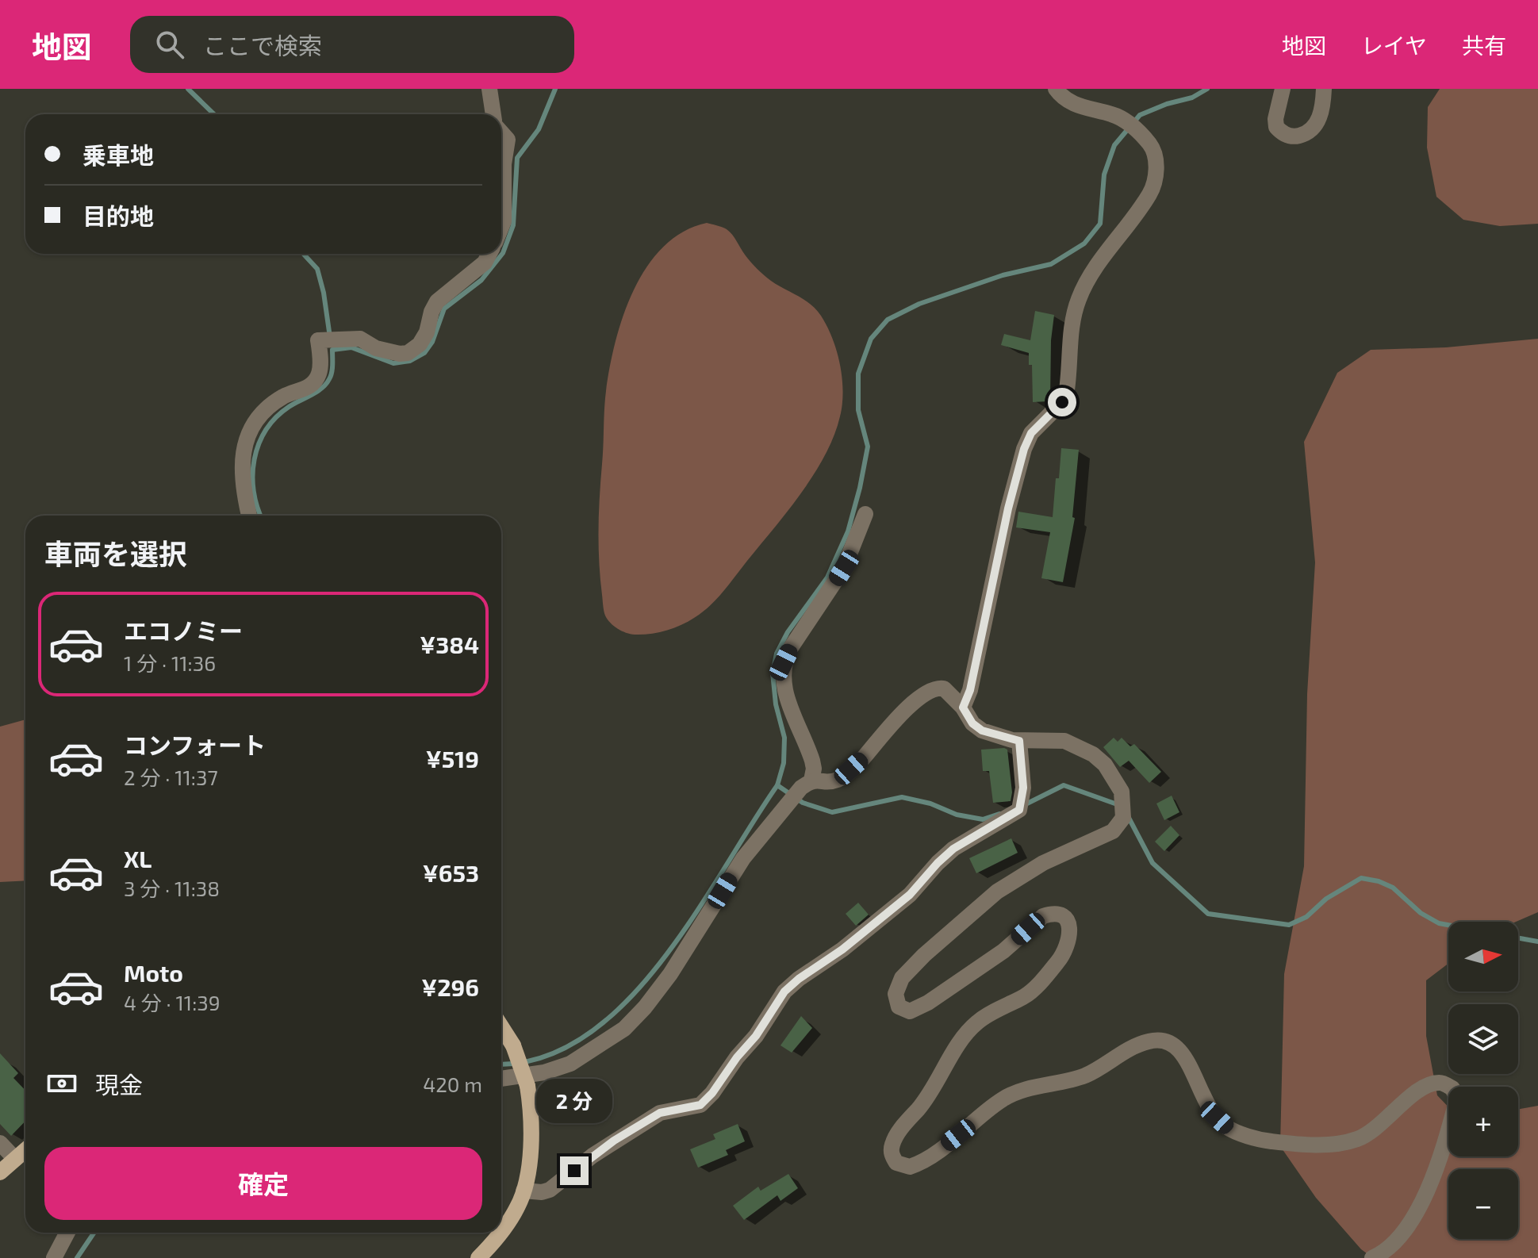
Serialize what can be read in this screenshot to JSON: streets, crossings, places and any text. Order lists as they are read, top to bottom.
{
  "north": "right",
  "page": {
    "header": "地図",
    "search": "ここで検索",
    "nav": ["地図", "レイヤ", "共有"],
    "banner": ["乗車地", "目的地"],
    "heading": "車両を選択",
    "list": [
      {
        "name": "エコノミー",
        "note": "1 分 · 11:36",
        "value": "¥384"
      },
      {
        "name": "コンフォート",
        "note": "2 分 · 11:37",
        "value": "¥519"
      },
      {
        "name": "XL",
        "note": "3 分 · 11:38",
        "value": "¥653"
      },
      {
        "name": "Moto",
        "note": "4 分 · 11:39",
        "value": "¥296"
      }
    ],
    "map_buttons": ["+", "−"],
    "pay": ["現金", "420 m"],
    "bubble": "2 分",
    "buttons": "確定"
  }
}
